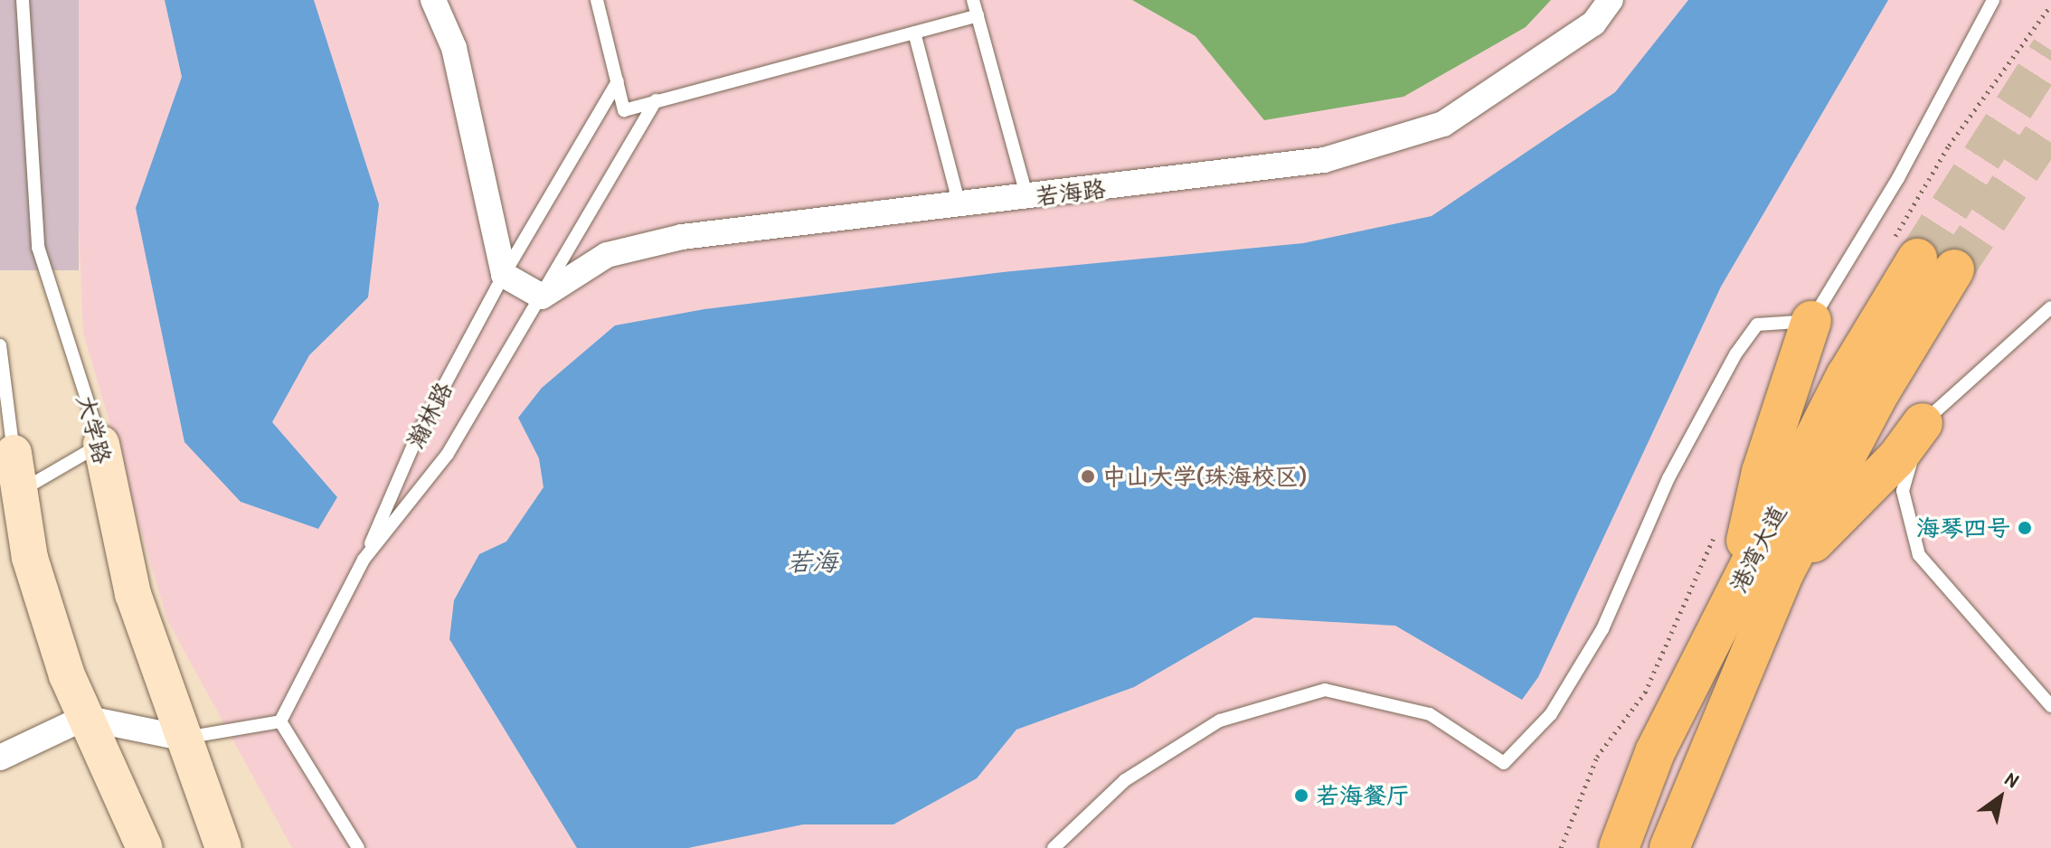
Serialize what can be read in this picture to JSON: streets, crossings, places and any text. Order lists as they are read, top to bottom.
{
  "streets": {
    "highway": ["港湾大道"],
    "street": ["若海路", "大学路"],
    "lane": ["瀚林路"]
  },
  "water": ["若海"],
  "places": ["中山大学(珠海校区)", "海琴四号", "若海餐厅"],
  "north": "top right"
}
